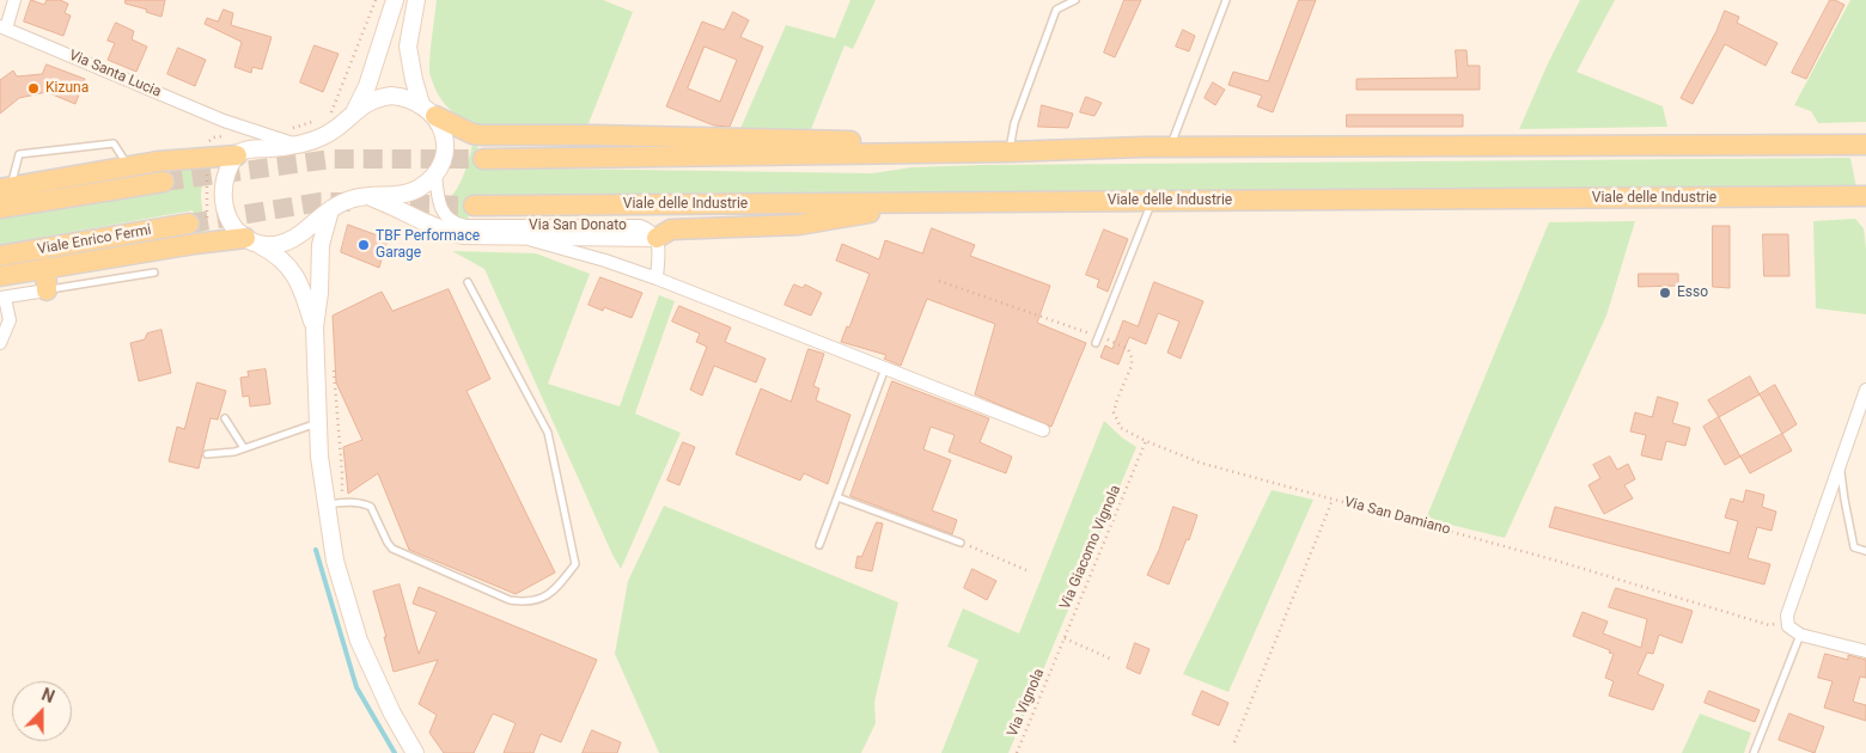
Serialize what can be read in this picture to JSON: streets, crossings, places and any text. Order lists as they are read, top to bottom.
{
  "streets": {
    "main road": ["Viale delle Industrie", "Viale Enrico Fermi"],
    "street": ["Via Santa Lucia", "Via San Donato"],
    "path": ["Via San Damiano", "Via Giacomo Vignola", "Via Vignola"]
  },
  "crossings": [
    ["Via San Damiano", "Via Giacomo Vignola"],
    ["Via Giacomo Vignola", "Via Vignola"]
  ],
  "places": ["Kizuna", "TBF Performace Garage", "Esso"],
  "north": "top"
}
